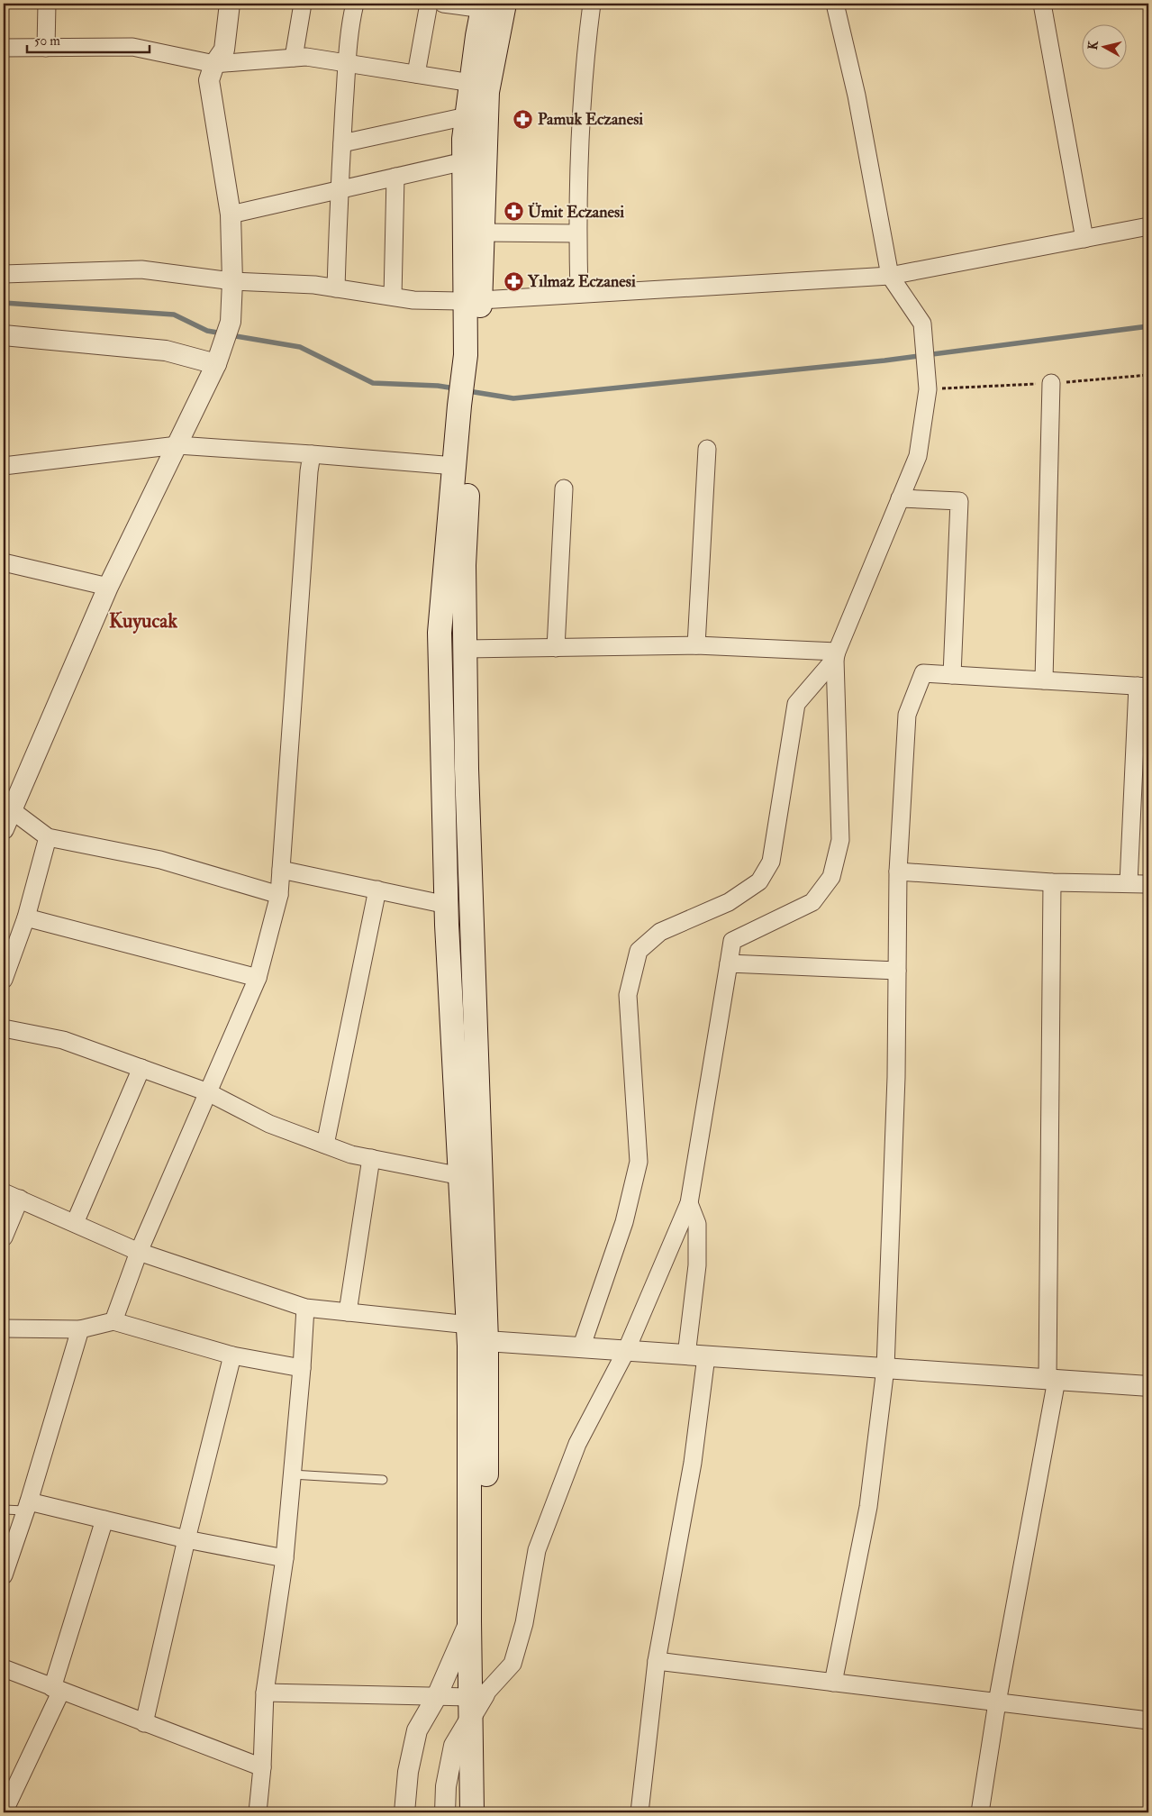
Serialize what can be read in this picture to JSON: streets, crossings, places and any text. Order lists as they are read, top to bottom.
{
  "districts": ["Kuyucak"],
  "places": {
    "pharmacy": ["Pamuk Eczanesi", "Ümit Eczanesi", "Yılmaz Eczanesi"]
  },
  "scale_bar": "50 m",
  "north": "left"
}
